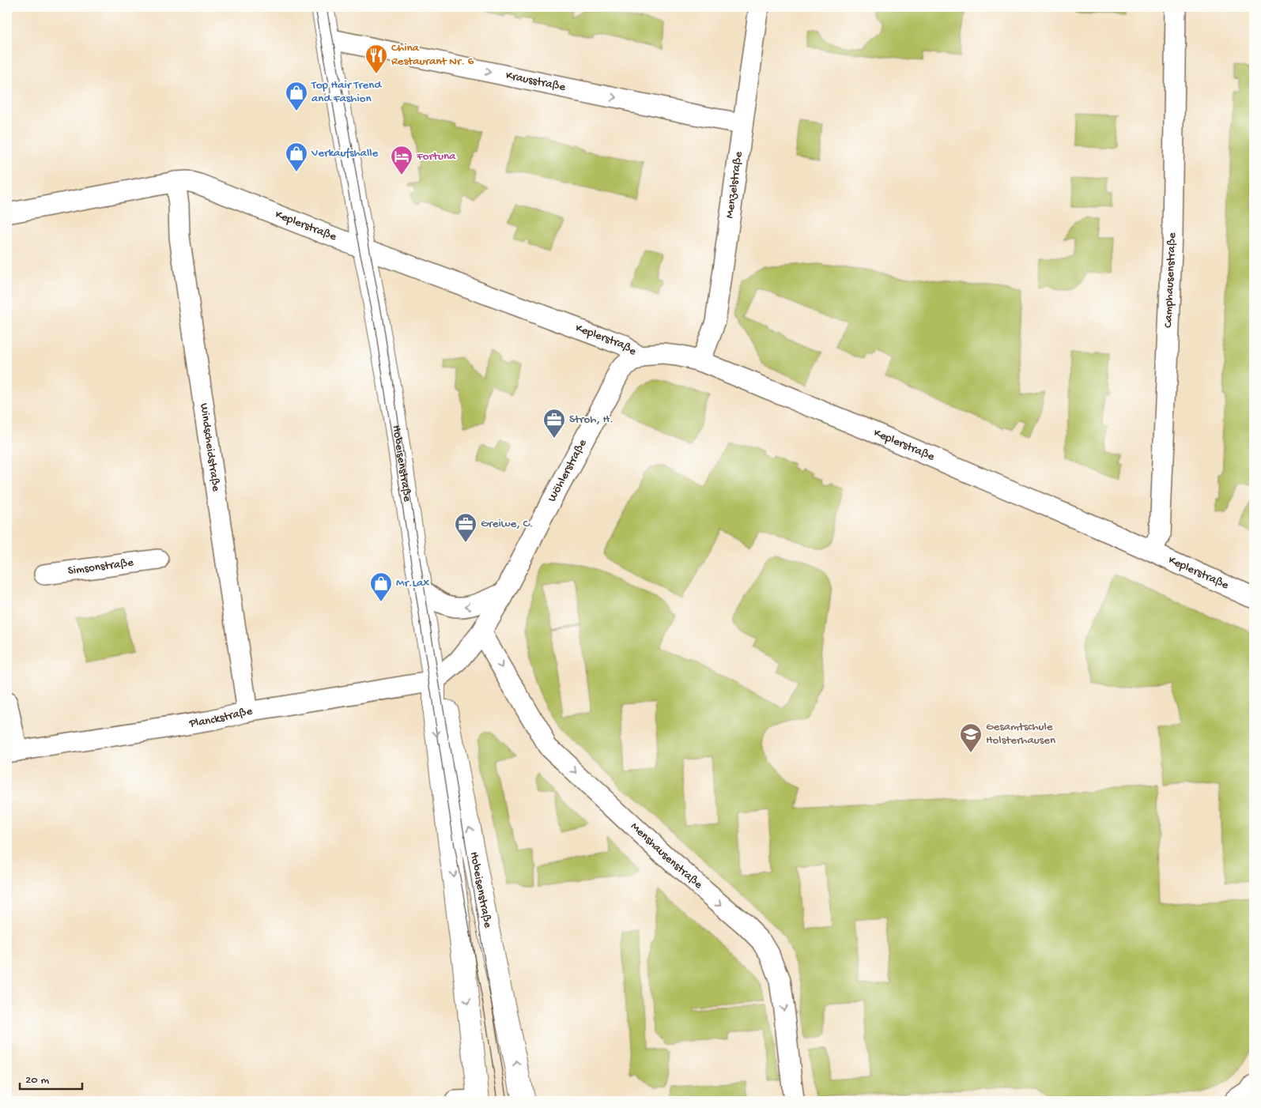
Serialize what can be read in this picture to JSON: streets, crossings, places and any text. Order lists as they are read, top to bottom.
{
  "streets": {
    "main road": ["Hobeisenstraße"],
    "street": [
      "Krausstraße",
      "Menzelstraße",
      "Keplerstraße",
      "Camphausenstraße",
      "Windscheidstraße",
      "Wöhlerstraße",
      "Simsonstraße",
      "Planckstraße",
      "Menshausenstraße"
    ]
  },
  "crossings": [
    ["Krausstraße", "Menzelstraße"],
    ["Krausstraße", "Hobeisenstraße"],
    ["Menzelstraße", "Keplerstraße"],
    ["Keplerstraße", "Camphausenstraße"],
    ["Keplerstraße", "Windscheidstraße"],
    ["Keplerstraße", "Hobeisenstraße"],
    ["Keplerstraße", "Wöhlerstraße"],
    ["Windscheidstraße", "Planckstraße"],
    ["Hobeisenstraße", "Wöhlerstraße"],
    ["Hobeisenstraße", "Planckstraße"],
    ["Wöhlerstraße", "Planckstraße"],
    ["Wöhlerstraße", "Menshausenstraße"]
  ],
  "one_way": ["Krausstraße", "Menshausenstraße"],
  "places": {
    "restaurant": ["China Restaurant Nr. 6"],
    "shop": ["Top Hair Trend and Fashion", "Verkaufshalle", "Mr.Lax"],
    "hotel": ["Fortuna"],
    "office": ["Stroh, H.", "Greiwe, C."],
    "school or university": ["Gesamtschule Holsterhausen"]
  },
  "scale_bar": "20 m"
}
